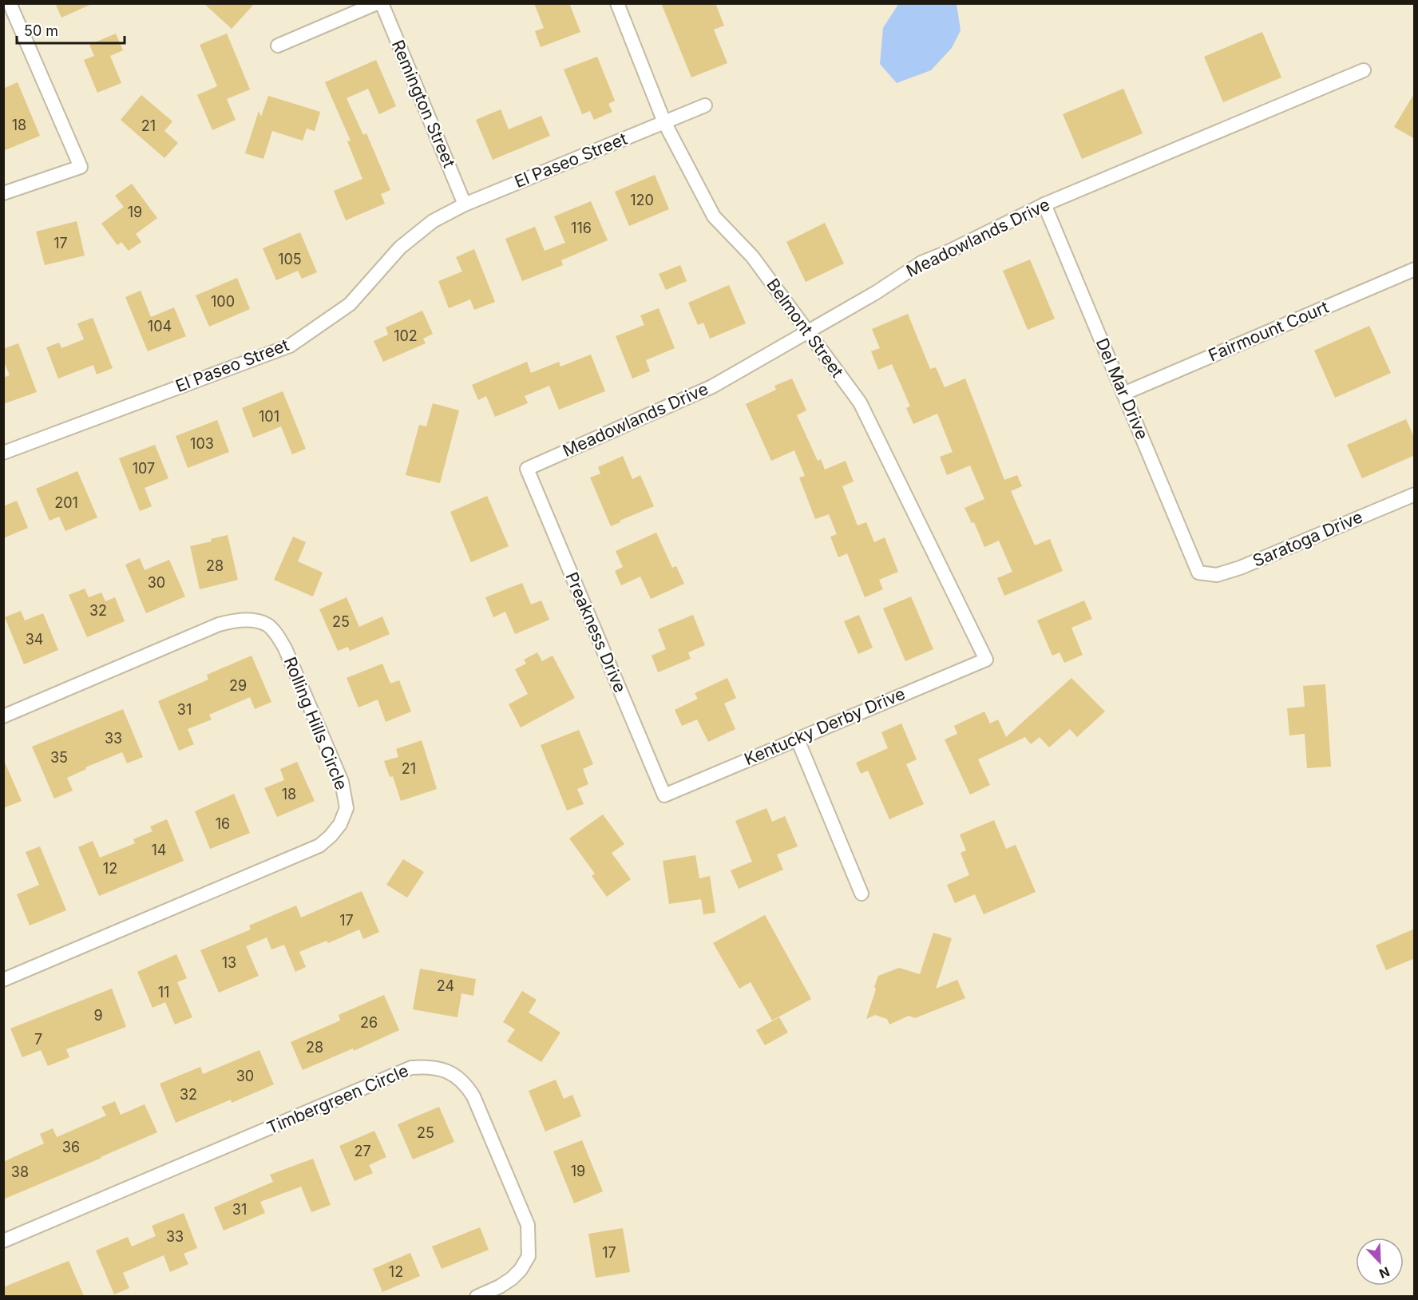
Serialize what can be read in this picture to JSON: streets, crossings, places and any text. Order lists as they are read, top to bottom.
{
  "streets": {
    "street": [
      "Remington Street",
      "El Paseo Street",
      "Meadowlands Drive",
      "Belmont Street",
      "Fairmount Court",
      "Del Mar Drive",
      "Saratoga Drive",
      "Preakness Drive",
      "Rolling Hills Circle",
      "Kentucky Derby Drive",
      "Timbergreen Circle"
    ]
  },
  "crossings": [
    ["Remington Street", "El Paseo Street"],
    ["El Paseo Street", "Belmont Street"],
    ["Meadowlands Drive", "Belmont Street"],
    ["Meadowlands Drive", "Del Mar Drive"],
    ["Meadowlands Drive", "Preakness Drive"],
    ["Belmont Street", "Kentucky Derby Drive"],
    ["Fairmount Court", "Del Mar Drive"],
    ["Del Mar Drive", "Saratoga Drive"],
    ["Preakness Drive", "Kentucky Derby Drive"]
  ],
  "house_numbers": [
    "18",
    "21",
    "120",
    "19",
    "116",
    "17",
    "105",
    "100",
    "104",
    "102",
    "101",
    "103",
    "107",
    "201",
    "28",
    "30",
    "32",
    "25",
    "34",
    "29",
    "31",
    "33",
    "35",
    "21",
    "18",
    "16",
    "14",
    "12",
    "17",
    "13",
    "24",
    "11",
    "9",
    "26",
    "7",
    "28",
    "30",
    "32",
    "25",
    "36",
    "27",
    "19",
    "38",
    "31",
    "33",
    "17",
    "12"
  ],
  "scale_bar": "50 m",
  "north": "bottom right"
}
